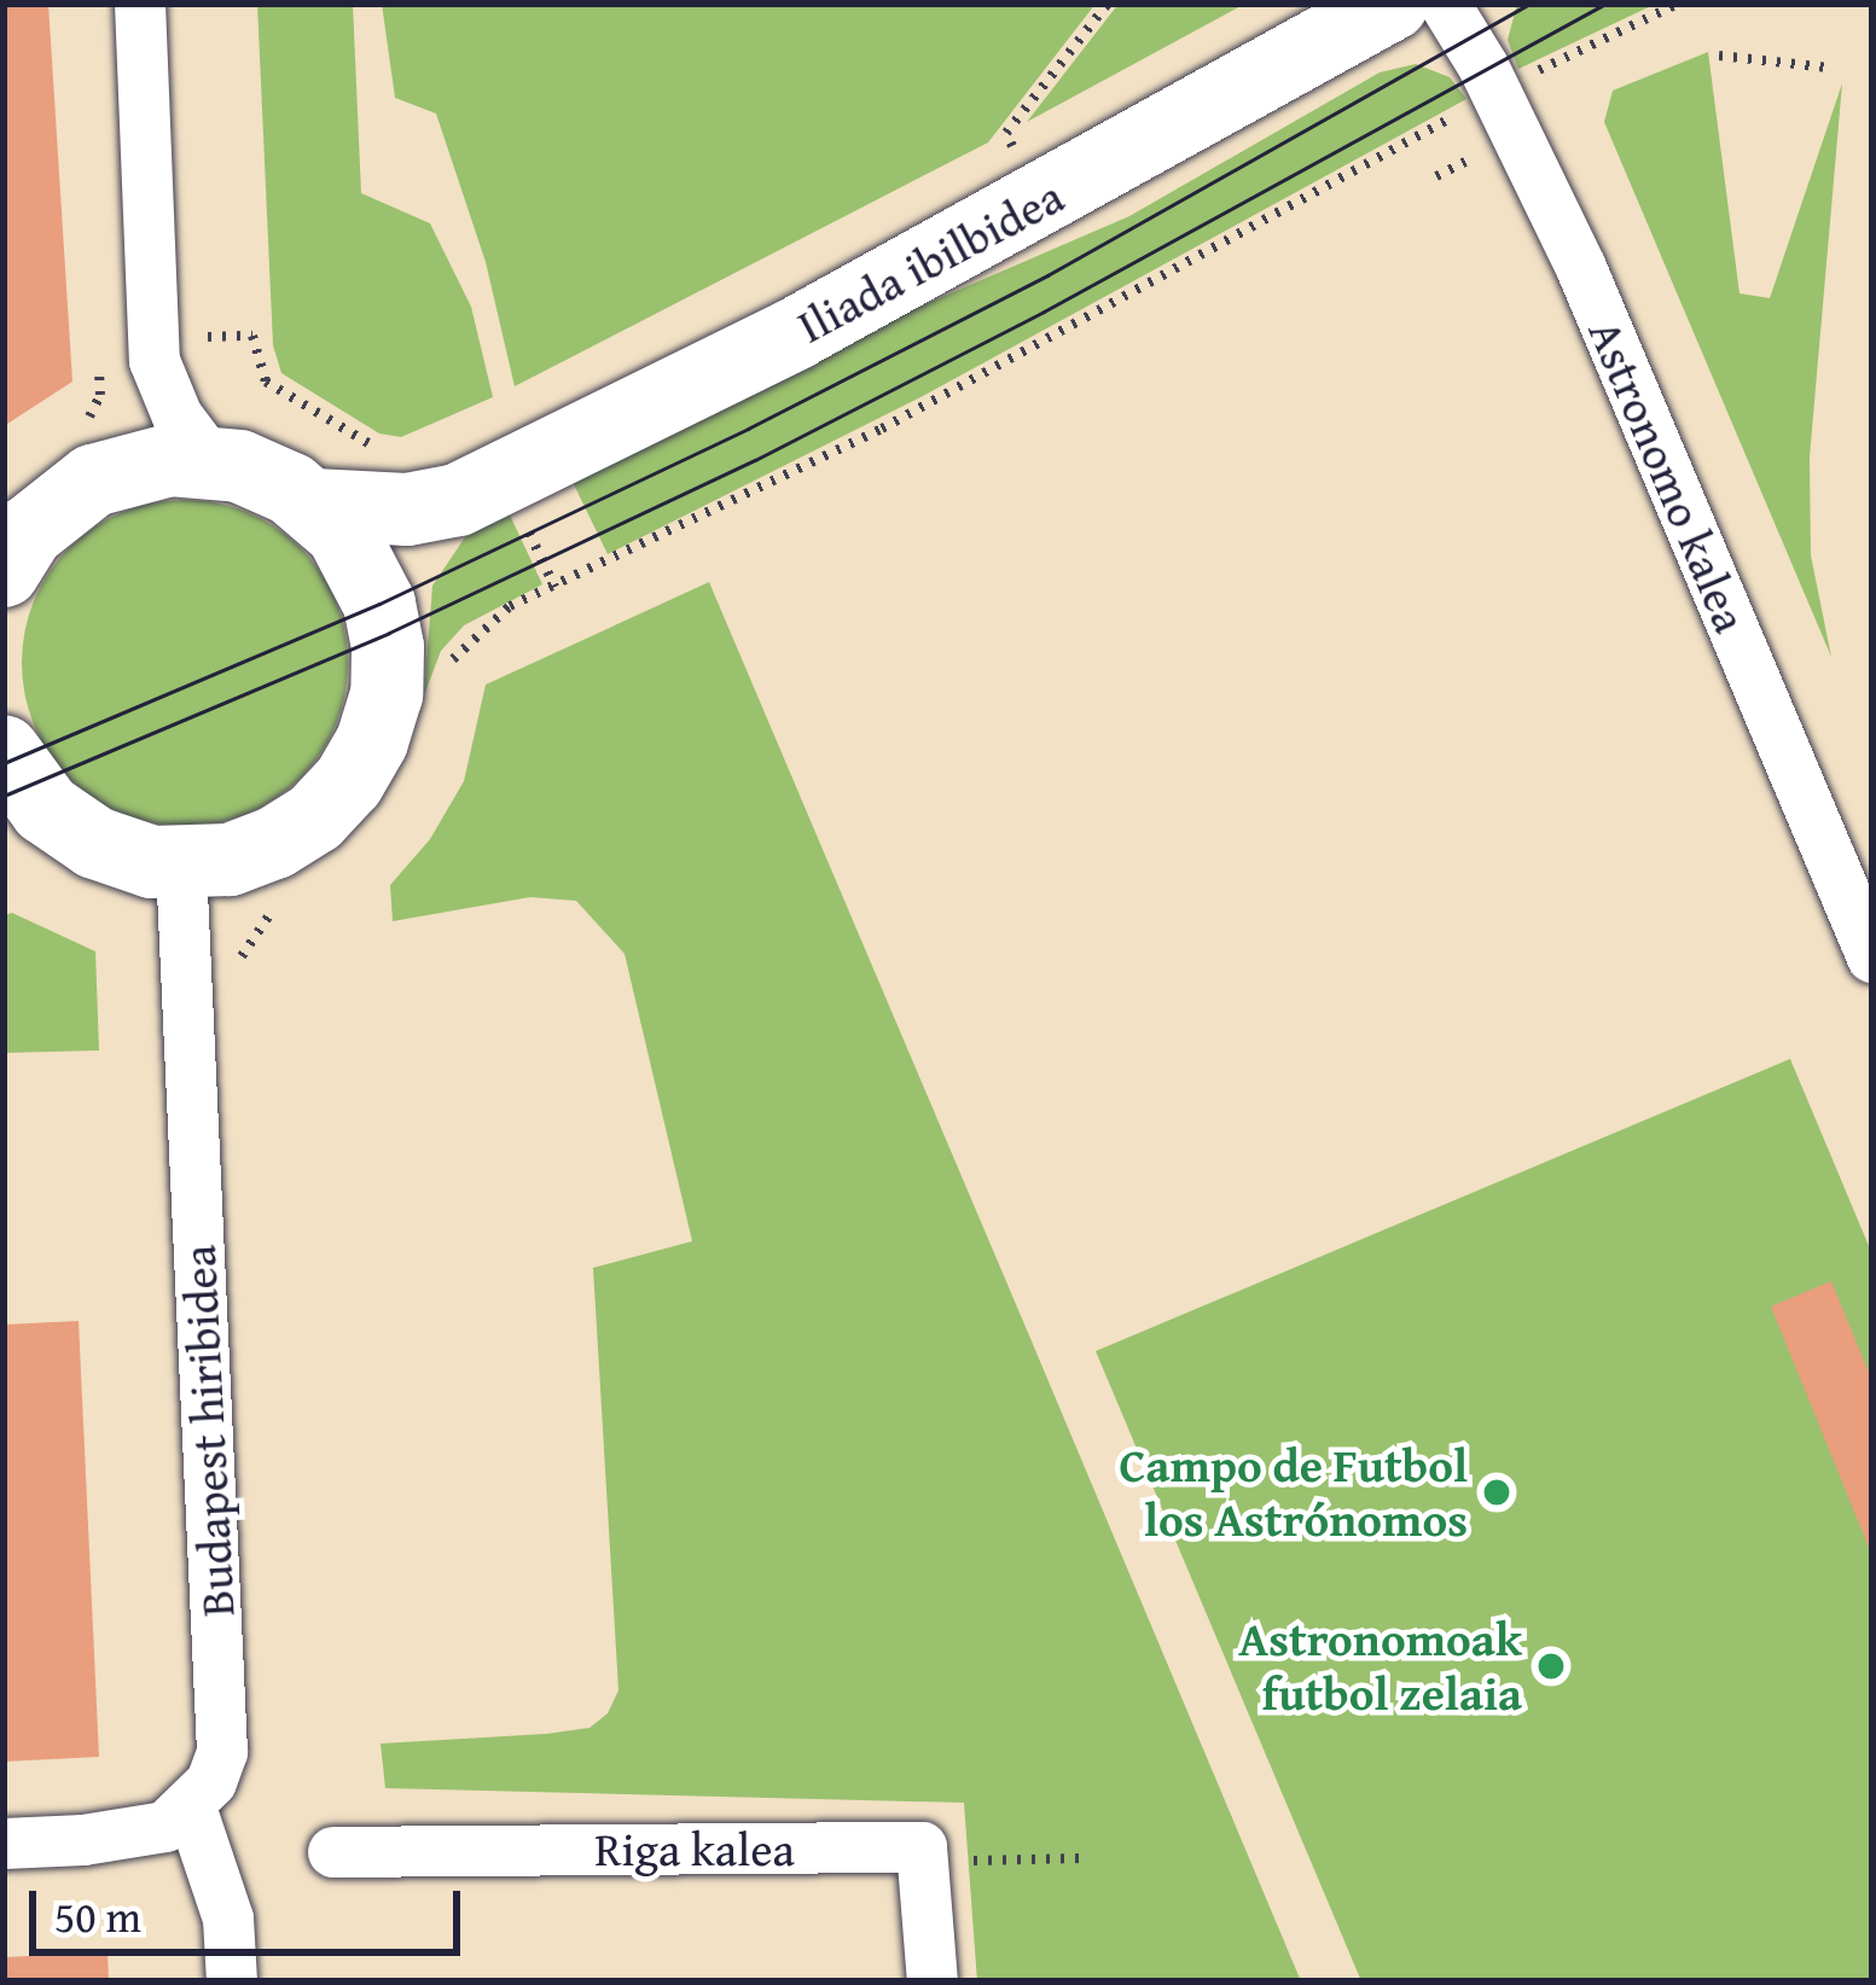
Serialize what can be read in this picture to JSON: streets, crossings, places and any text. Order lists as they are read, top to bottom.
{
  "streets": {
    "main road": ["Iliada ibilbidea"],
    "street": ["Astronomo kalea", "Budapest hiribidea", "Riga kalea"]
  },
  "places": ["Campo de Futbol los Astrónomos", "Astronomoak futbol zelaia"],
  "scale_bar": "50 m"
}
